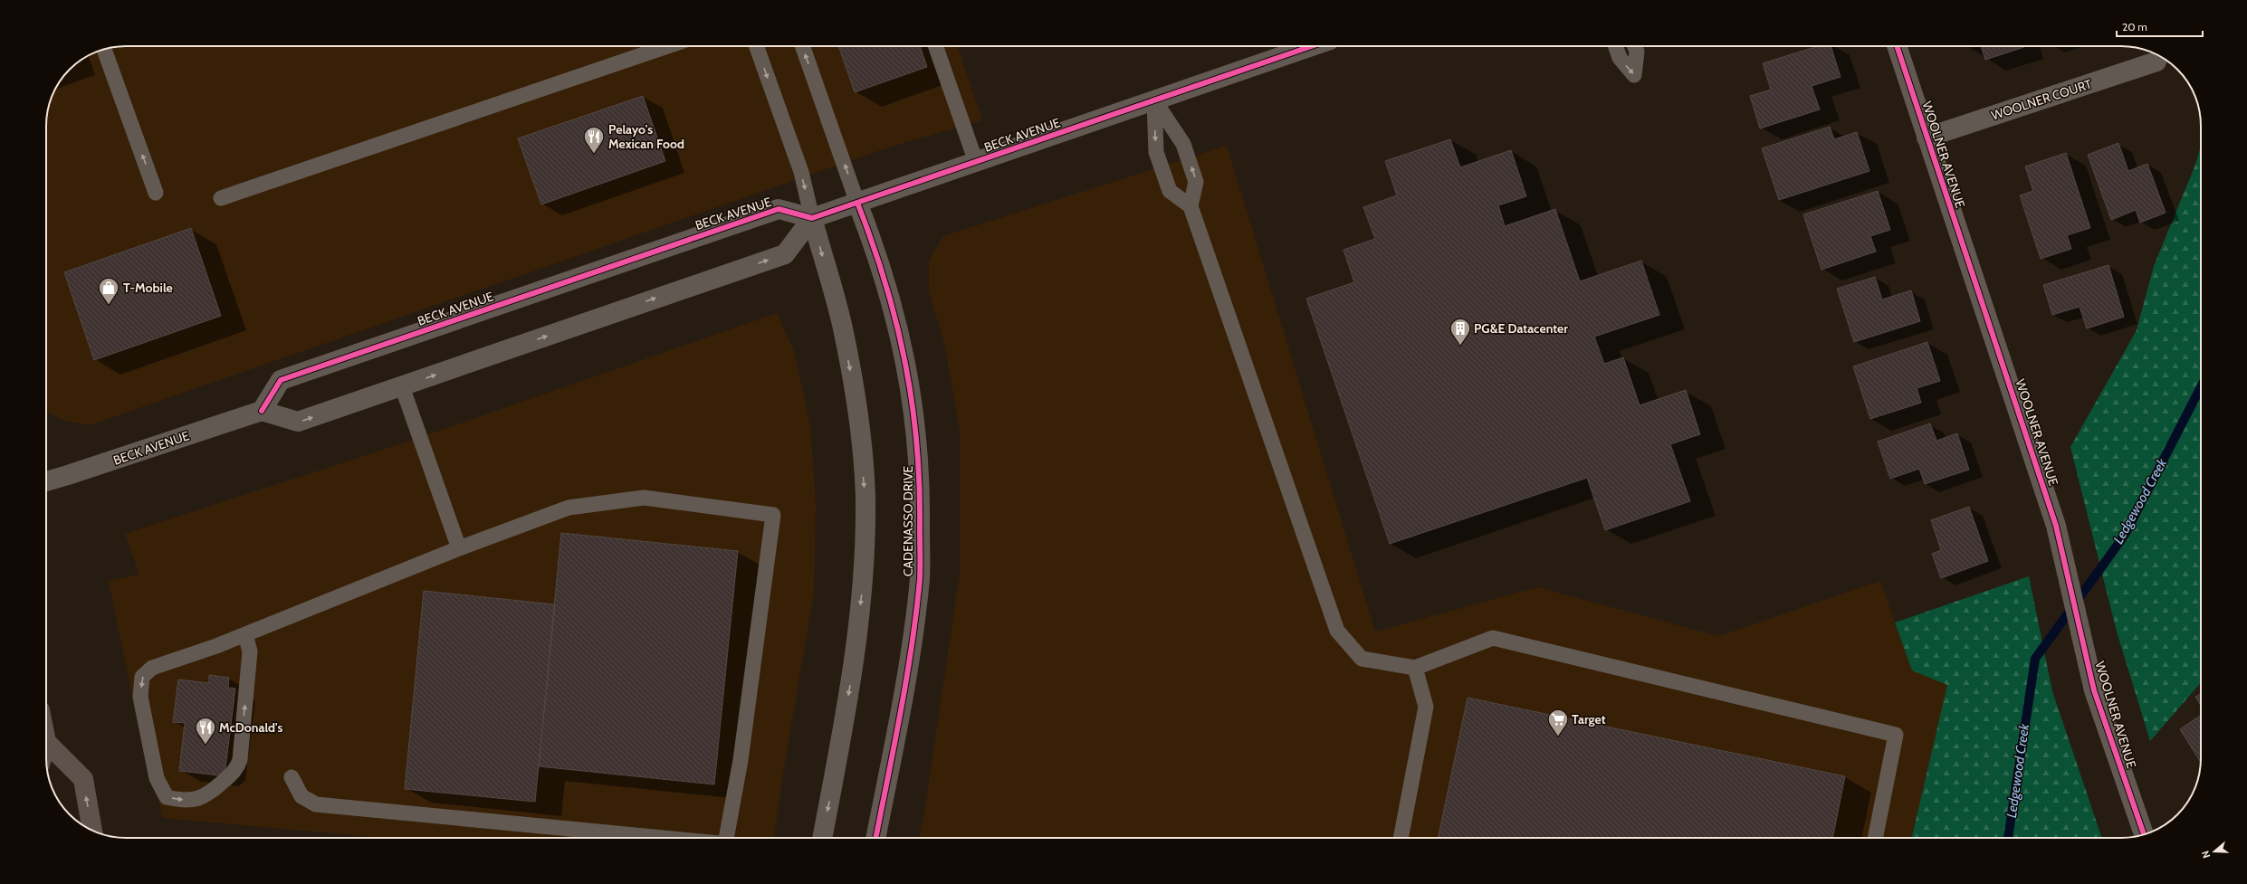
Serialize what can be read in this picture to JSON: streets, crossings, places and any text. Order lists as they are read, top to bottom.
{
  "streets": {
    "street": [
      "WOOLNER COURT",
      "BECK AVENUE",
      "WOOLNER AVENUE",
      "CADENASSO DRIVE"
    ]
  },
  "crossings": [
    ["WOOLNER COURT", "WOOLNER AVENUE"],
    ["BECK AVENUE", "CADENASSO DRIVE"]
  ],
  "water": ["Ledgewood Creek"],
  "places": {
    "restaurant": ["Pelayo's Mexican Food", "McDonald's"],
    "shop": ["T-Mobile"],
    "building": ["PG&E Datacenter"],
    "supermarket": ["Target"]
  },
  "scale_bar": "20 m",
  "north": "left"
}
